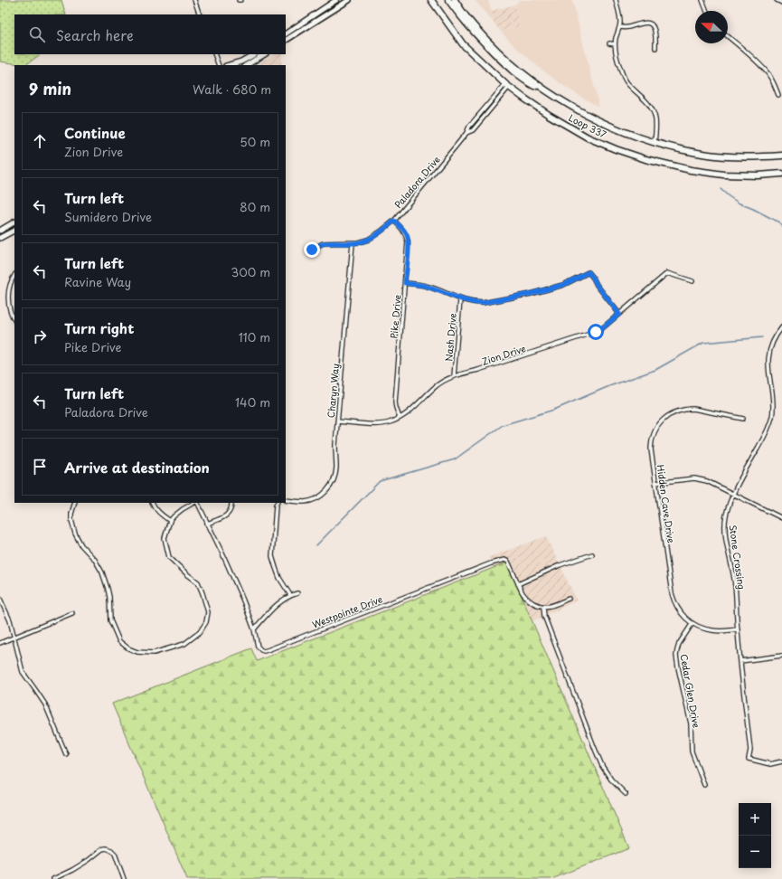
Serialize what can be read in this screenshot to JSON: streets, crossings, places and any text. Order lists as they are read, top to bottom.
{
  "streets": {
    "main road": ["Loop 337"],
    "street": [
      "Paladora Drive",
      "Pike Drive",
      "Nash Drive",
      "Zion Drive",
      "Charyn Way",
      "Hidden Cave Drive",
      "Stone Crossing",
      "Westpointe Drive",
      "Cedar Glen Drive"
    ]
  },
  "crossings": [
    ["Loop 337", "Paladora Drive"],
    ["Paladora Drive", "Pike Drive"],
    ["Paladora Drive", "Charyn Way"],
    ["Pike Drive", "Zion Drive"],
    ["Nash Drive", "Zion Drive"],
    ["Zion Drive", "Charyn Way"],
    ["Hidden Cave Drive", "Stone Crossing"],
    ["Hidden Cave Drive", "Cedar Glen Drive"]
  ],
  "north": "left",
  "page": {
    "search": "Search here",
    "heading": ["9 min", "Walk · 680 m"],
    "list": [
      ["Continue", "Zion Drive", "50 m"],
      ["Turn left", "Sumidero Drive", "80 m"],
      ["Turn left", "Ravine Way", "300 m"],
      ["Turn right", "Pike Drive", "110 m"],
      ["Turn left", "Paladora Drive", "140 m"],
      "Arrive at destination"
    ],
    "map_buttons": ["+", "−"]
  }
}
